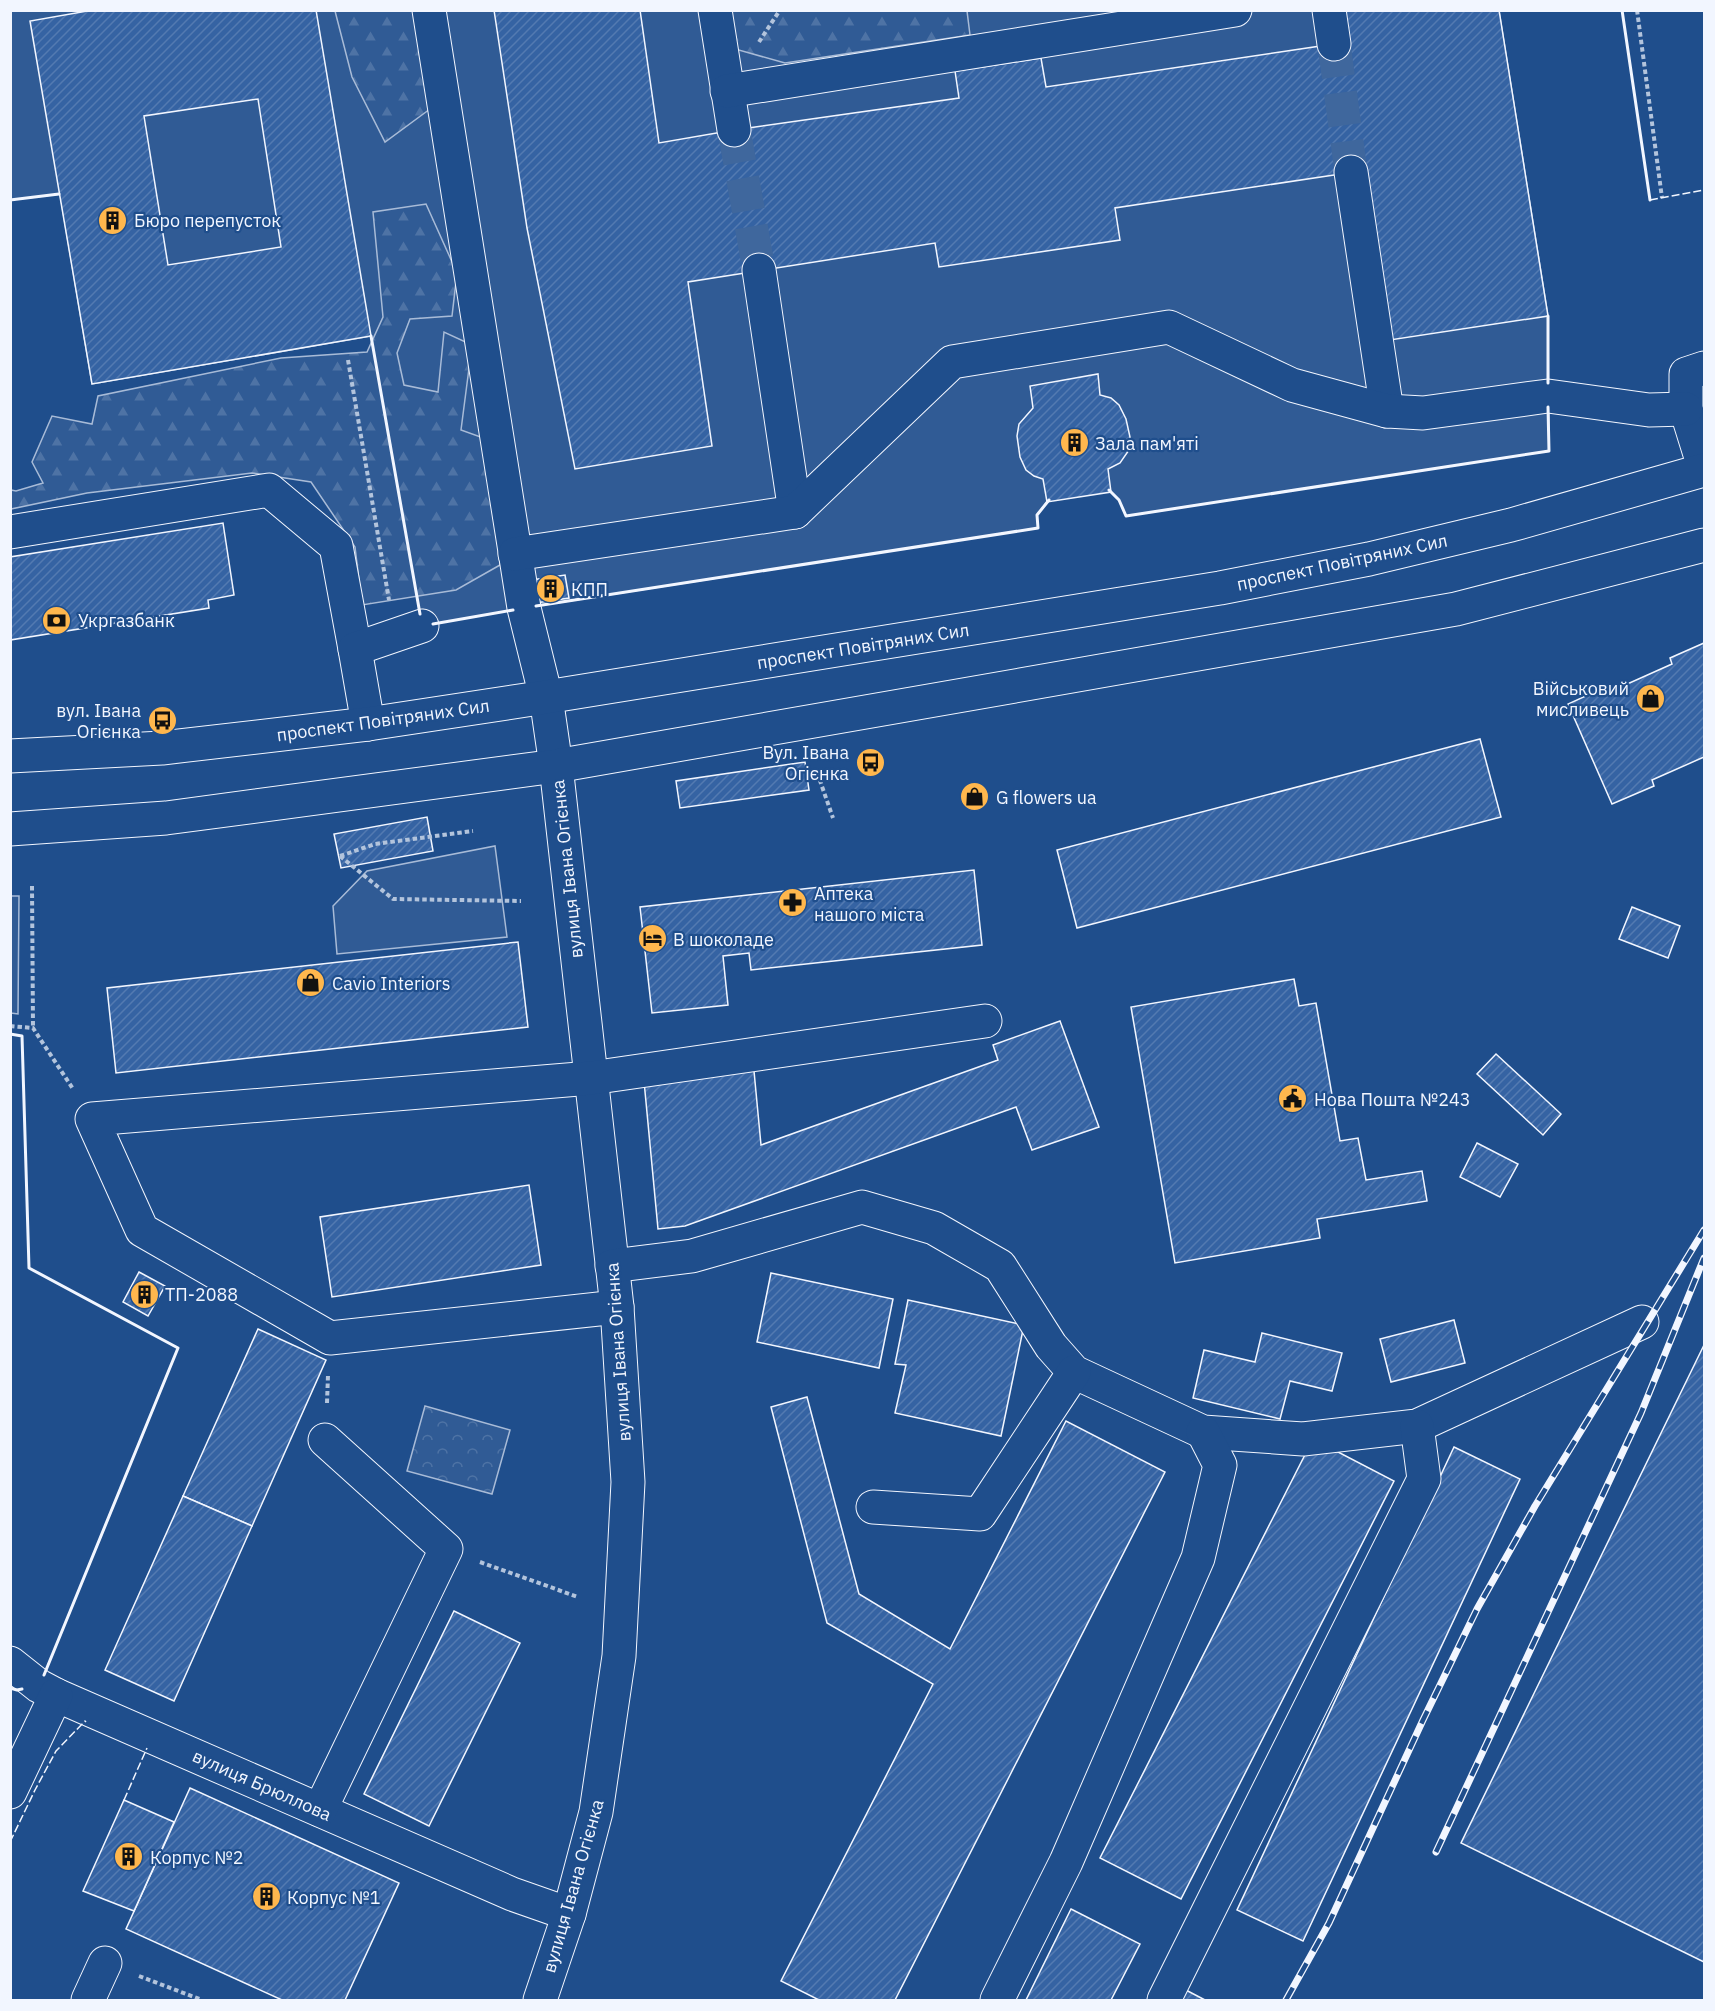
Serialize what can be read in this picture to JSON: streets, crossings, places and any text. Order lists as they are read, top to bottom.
{
  "streets": {
    "main road": ["проспект Повітряних Сил", "вулиця Івана Огієнка", "вулиця Брюллова"]
  },
  "crossings": [
    ["проспект Повітряних Сил", "вулиця Івана Огієнка"],
    ["вулиця Івана Огієнка", "вулиця Брюллова"]
  ],
  "places": {
    "building": [
      "Бюро перепусток",
      "Зала пам'яті",
      "КПП",
      "ТП-2088",
      "Корпус №2",
      "Корпус №1"
    ],
    "bank": ["Укргазбанк"],
    "shop": ["Військовий мисливець", "G flowers ua", "Cavio Interiors"],
    "bus stop": ["вул. Івана Огієнка", "Вул. Івана Огієнка"],
    "pharmacy": ["Аптека нашого міста"],
    "hotel": ["В шоколаде"],
    "public building": ["Нова Пошта №243"]
  }
}
